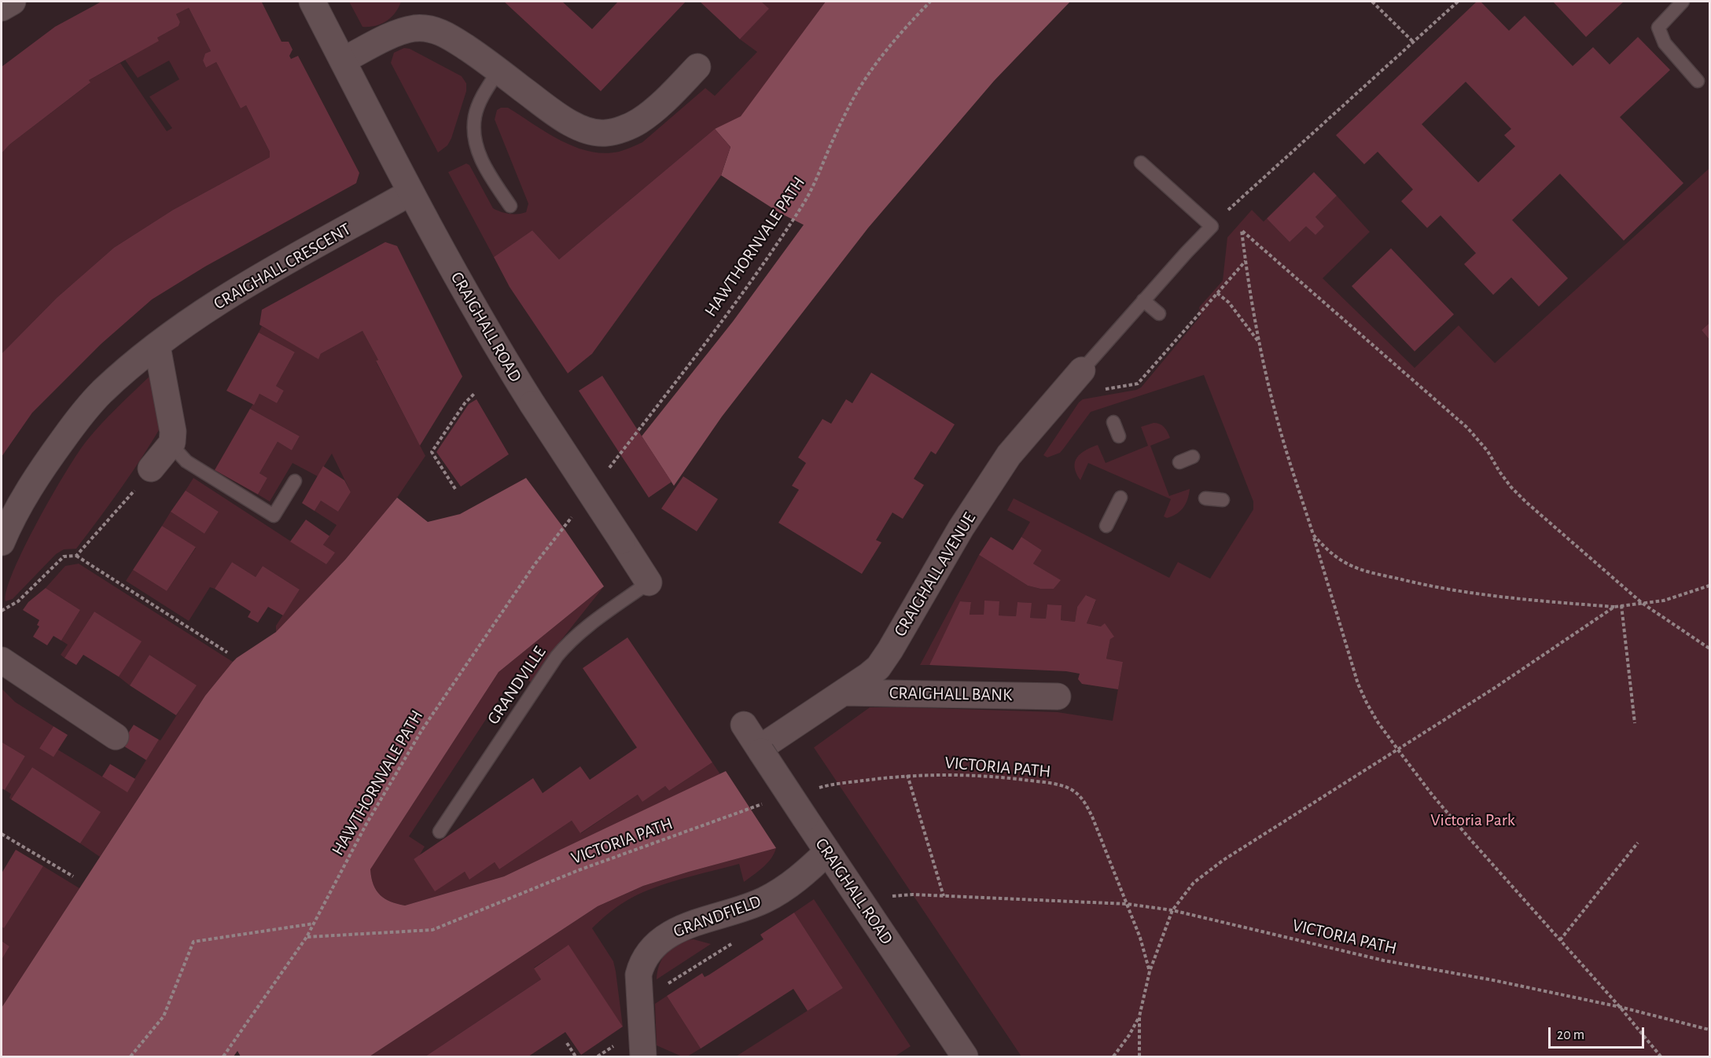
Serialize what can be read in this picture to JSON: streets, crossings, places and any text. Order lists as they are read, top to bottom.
{
  "streets": {
    "street": [
      "CRAIGHALL CRESCENT",
      "CRAIGHALL ROAD",
      "CRAIGHALL AVENUE",
      "CRAIGHALL BANK",
      "GRANDFIELD"
    ],
    "lane": ["GRANDVILLE"],
    "path": ["HAWTHORNVALE PATH", "VICTORIA PATH"]
  },
  "crossings": [
    ["HAWTHORNVALE PATH", "VICTORIA PATH"],
    ["CRAIGHALL CRESCENT", "CRAIGHALL ROAD"],
    ["CRAIGHALL ROAD", "CRAIGHALL AVENUE"],
    ["CRAIGHALL ROAD", "GRANDVILLE"],
    ["CRAIGHALL ROAD", "GRANDFIELD"],
    ["CRAIGHALL AVENUE", "CRAIGHALL BANK"]
  ],
  "parks": ["Victoria Park"],
  "scale_bar": "20 m"
}
